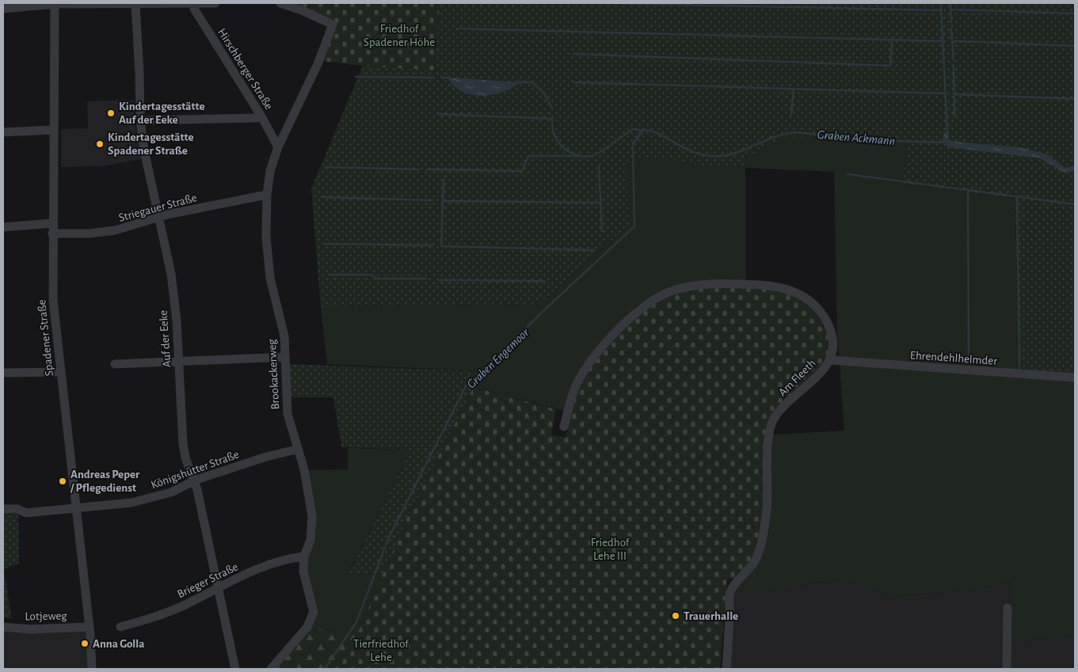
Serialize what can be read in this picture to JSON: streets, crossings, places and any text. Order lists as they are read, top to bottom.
{
  "streets": {
    "street": [
      "Hirschberger Straße",
      "Striegauer Straße",
      "Spadener Straße",
      "Auf der Eeke",
      "Ehrendehlhelmder",
      "Brookackerweg",
      "Am Fleeth",
      "Königshütter Straße",
      "Brieger Straße",
      "Lotjeweg"
    ]
  },
  "crossings": [
    ["Hirschberger Straße", "Brookackerweg"],
    ["Striegauer Straße", "Spadener Straße"],
    ["Striegauer Straße", "Auf der Eeke"],
    ["Striegauer Straße", "Brookackerweg"],
    ["Spadener Straße", "Königshütter Straße"],
    ["Spadener Straße", "Lotjeweg"],
    ["Auf der Eeke", "Königshütter Straße"],
    ["Auf der Eeke", "Brieger Straße"],
    ["Ehrendehlhelmder", "Am Fleeth"],
    ["Brookackerweg", "Königshütter Straße"],
    ["Brookackerweg", "Brieger Straße"]
  ],
  "water": ["Graben Ackmann", "Graben Engemoor"],
  "parks": ["Friedhof Spadener Höhe", "Friedhof Lehe III", "Tierfriedhof Lehe"],
  "places": [
    "Kindertagesstätte Auf der Eeke",
    "Kindertagesstätte Spadener Straße",
    "Andreas Peper / Pflegedienst",
    "Trauerhalle",
    "Anna Golla"
  ]
}
